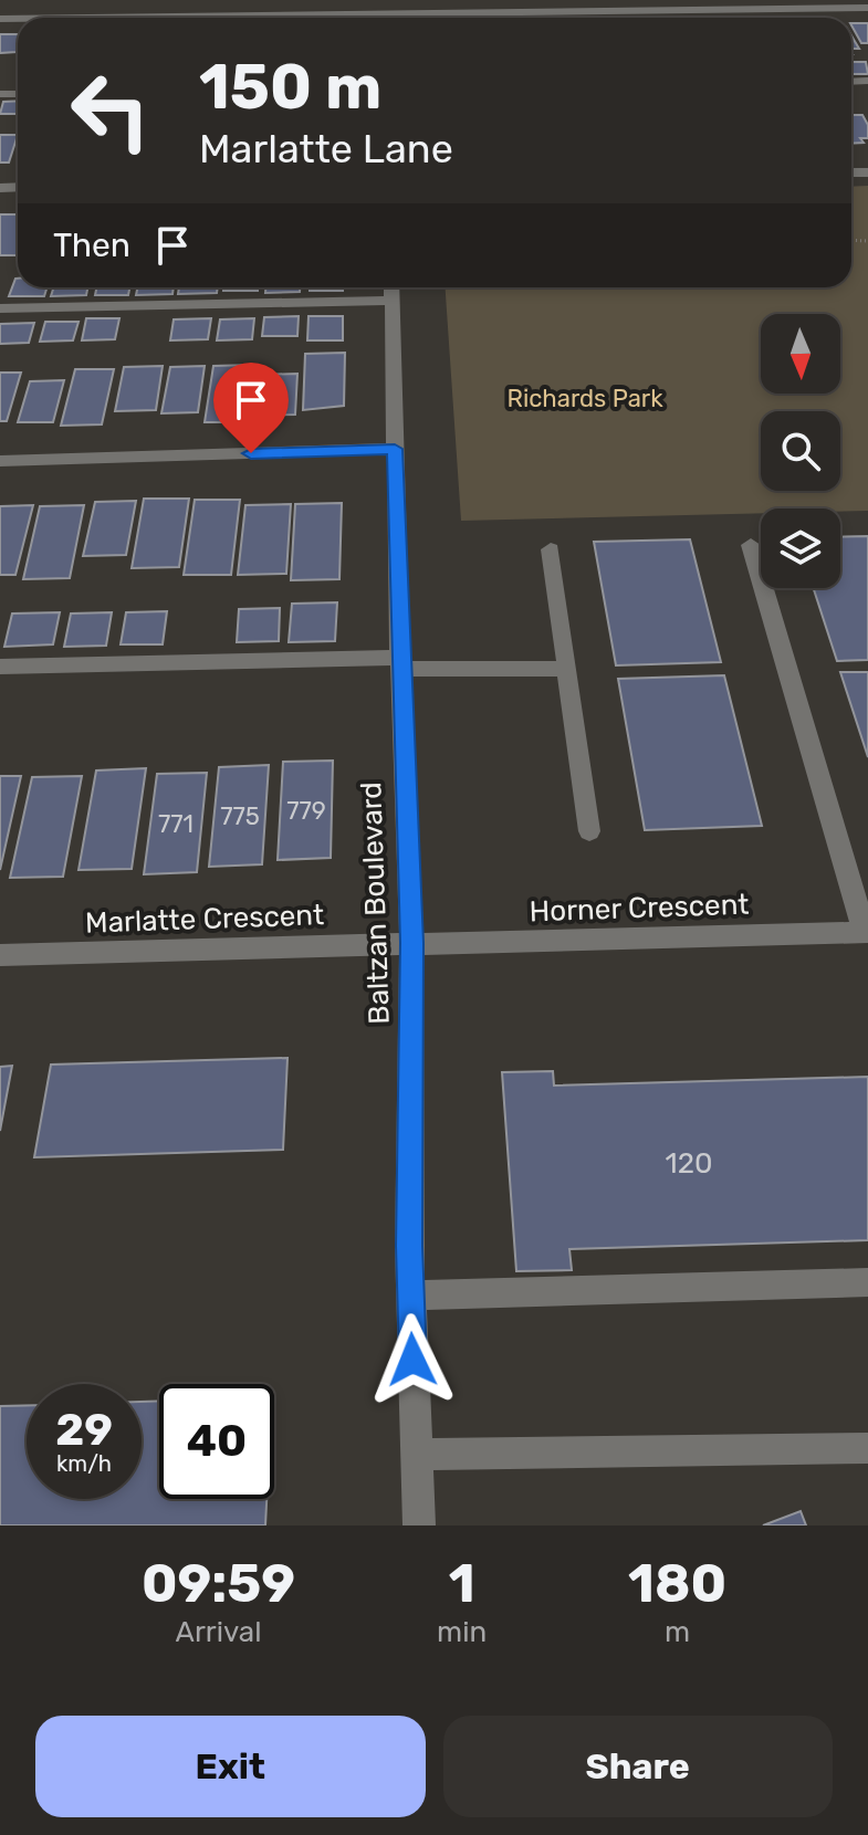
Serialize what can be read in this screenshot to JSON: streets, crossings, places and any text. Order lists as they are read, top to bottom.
{
  "streets": {
    "street": ["Baltzan Boulevard", "Horner Crescent", "Marlatte Crescent"]
  },
  "crossings": [
    ["Baltzan Boulevard", "Horner Crescent"],
    ["Baltzan Boulevard", "Marlatte Crescent"],
    ["Horner Crescent", "Marlatte Crescent"]
  ],
  "parks": ["Richards Park"],
  "house_numbers": [
    "779",
    "775",
    "771",
    "120"
  ],
  "north": "bottom",
  "page": {
    "turn": ["150 m", "Marlatte Lane"],
    "then": "Then",
    "speed": "29 km/h",
    "limit": "40",
    "eta": [
      "09:59",
      "Arrival",
      "1",
      "min",
      "180",
      "m"
    ],
    "buttons": ["Exit", "Share"]
  }
}
